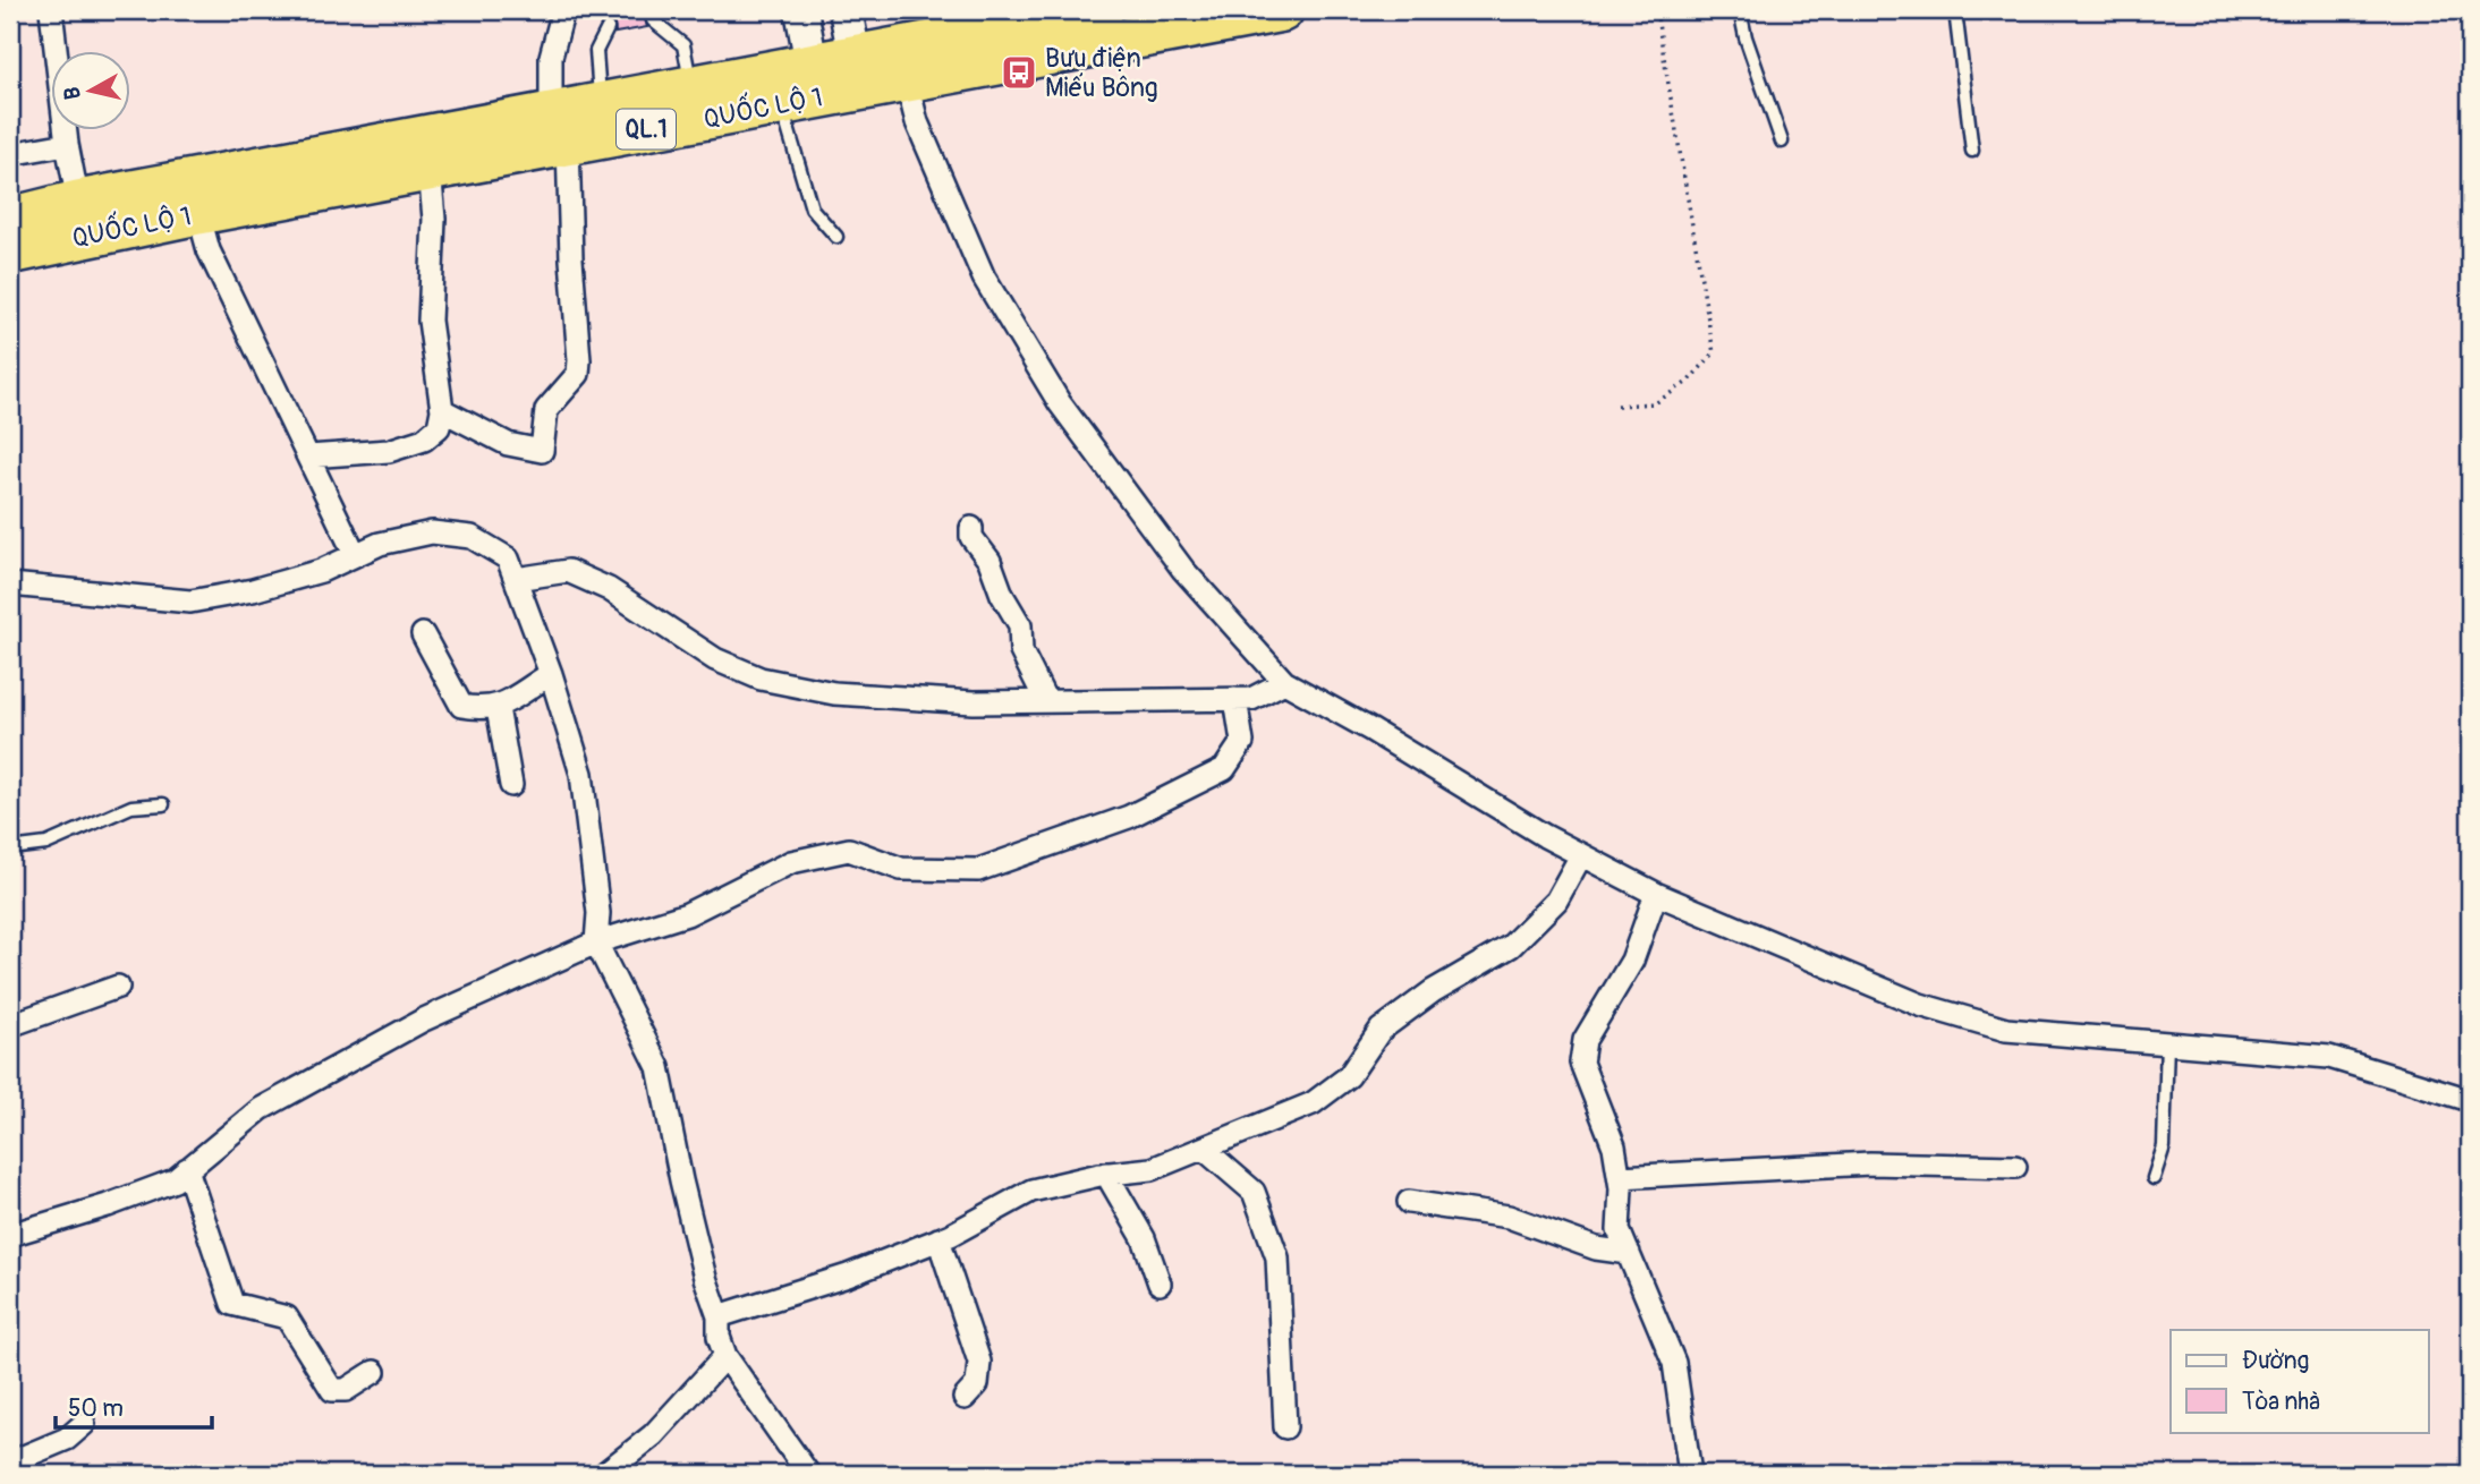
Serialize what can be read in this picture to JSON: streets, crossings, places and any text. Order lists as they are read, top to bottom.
{
  "streets": {
    "highway": ["QUỐC LỘ 1", "QL.1"]
  },
  "places": {
    "bus stop": ["Bưu điện Miếu Bông"]
  },
  "legend": ["Đường", "Tòa nhà"],
  "scale_bar": "50 m",
  "north": "left"
}
